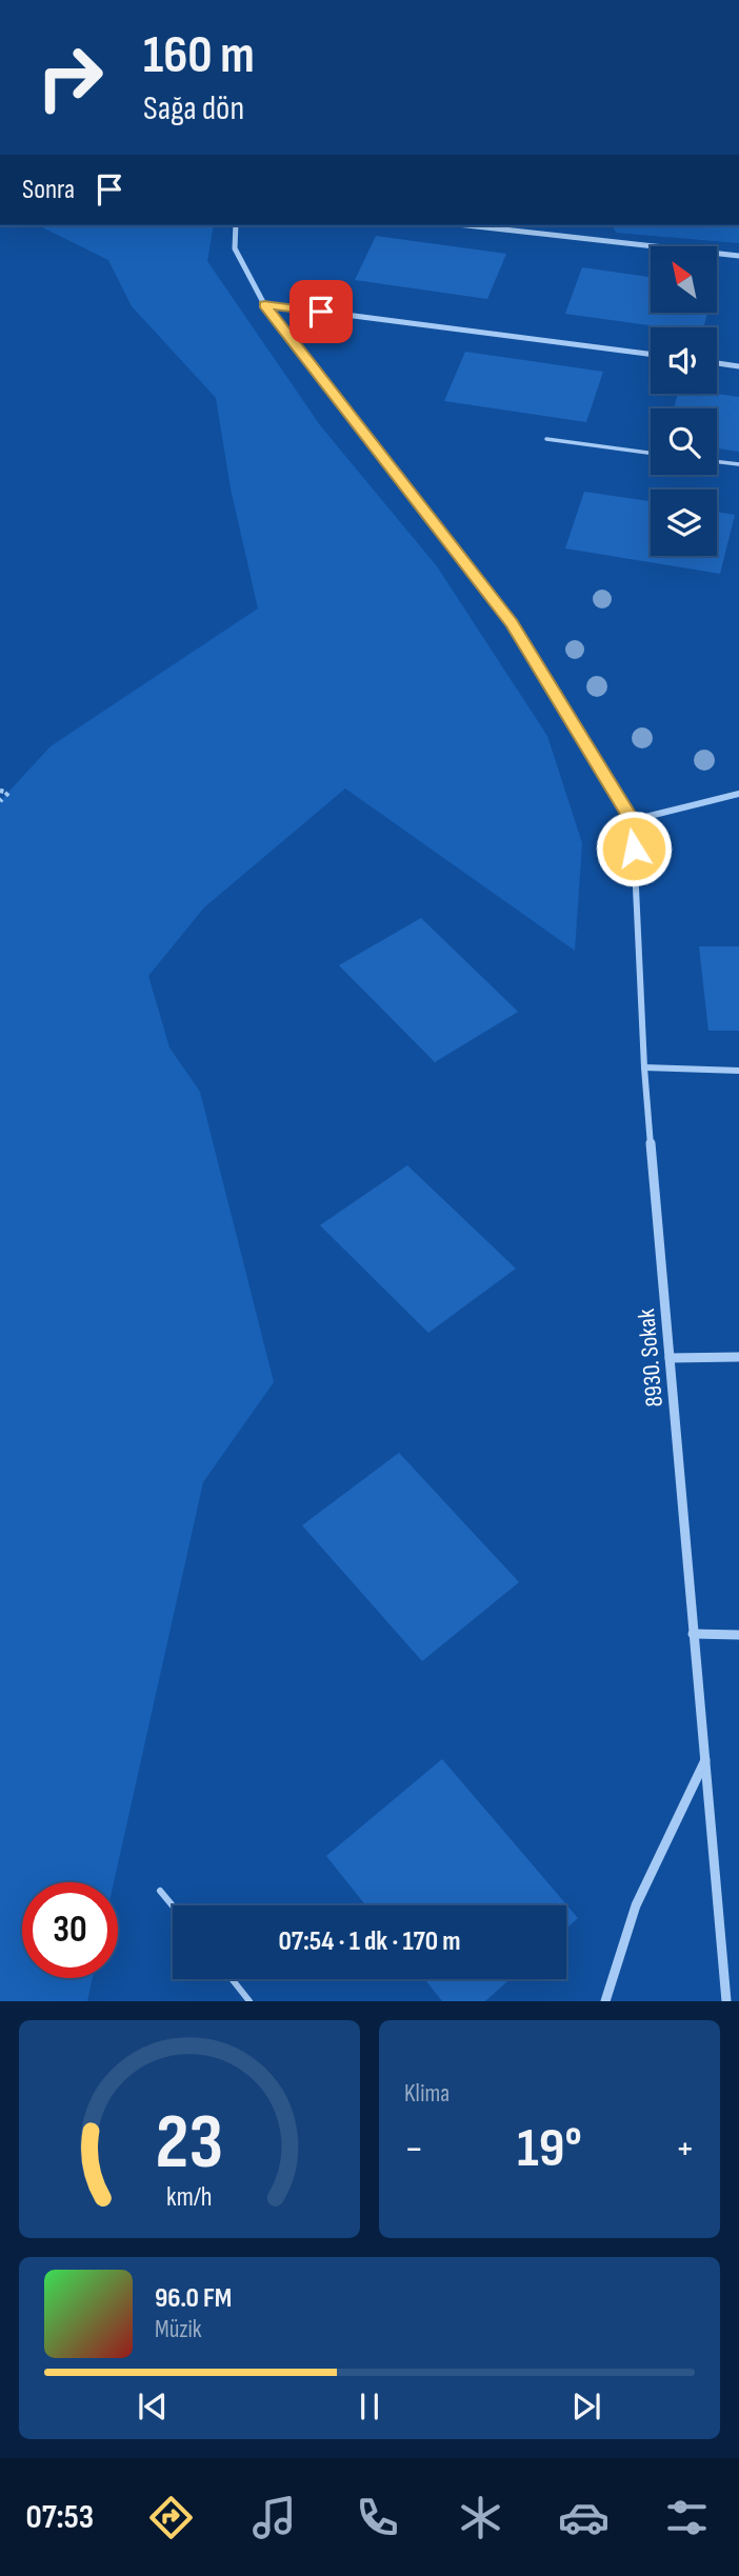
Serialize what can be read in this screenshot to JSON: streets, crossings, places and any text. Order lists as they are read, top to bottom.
{
  "streets": {
    "street": ["8930. Sokak"]
  },
  "north": "top left",
  "page": {
    "turn": ["160 m", "Sağa dön"],
    "then": "Sonra",
    "limit": "30",
    "trip": "07:54 · 1 dk · 170 m",
    "tile": "Klima",
    "heat": ["−", "19°", "+"],
    "song": ["96.0 FM", "Müzik"],
    "tabs": "07:53",
    "gauge": ["23", "km/h"]
  }
}
